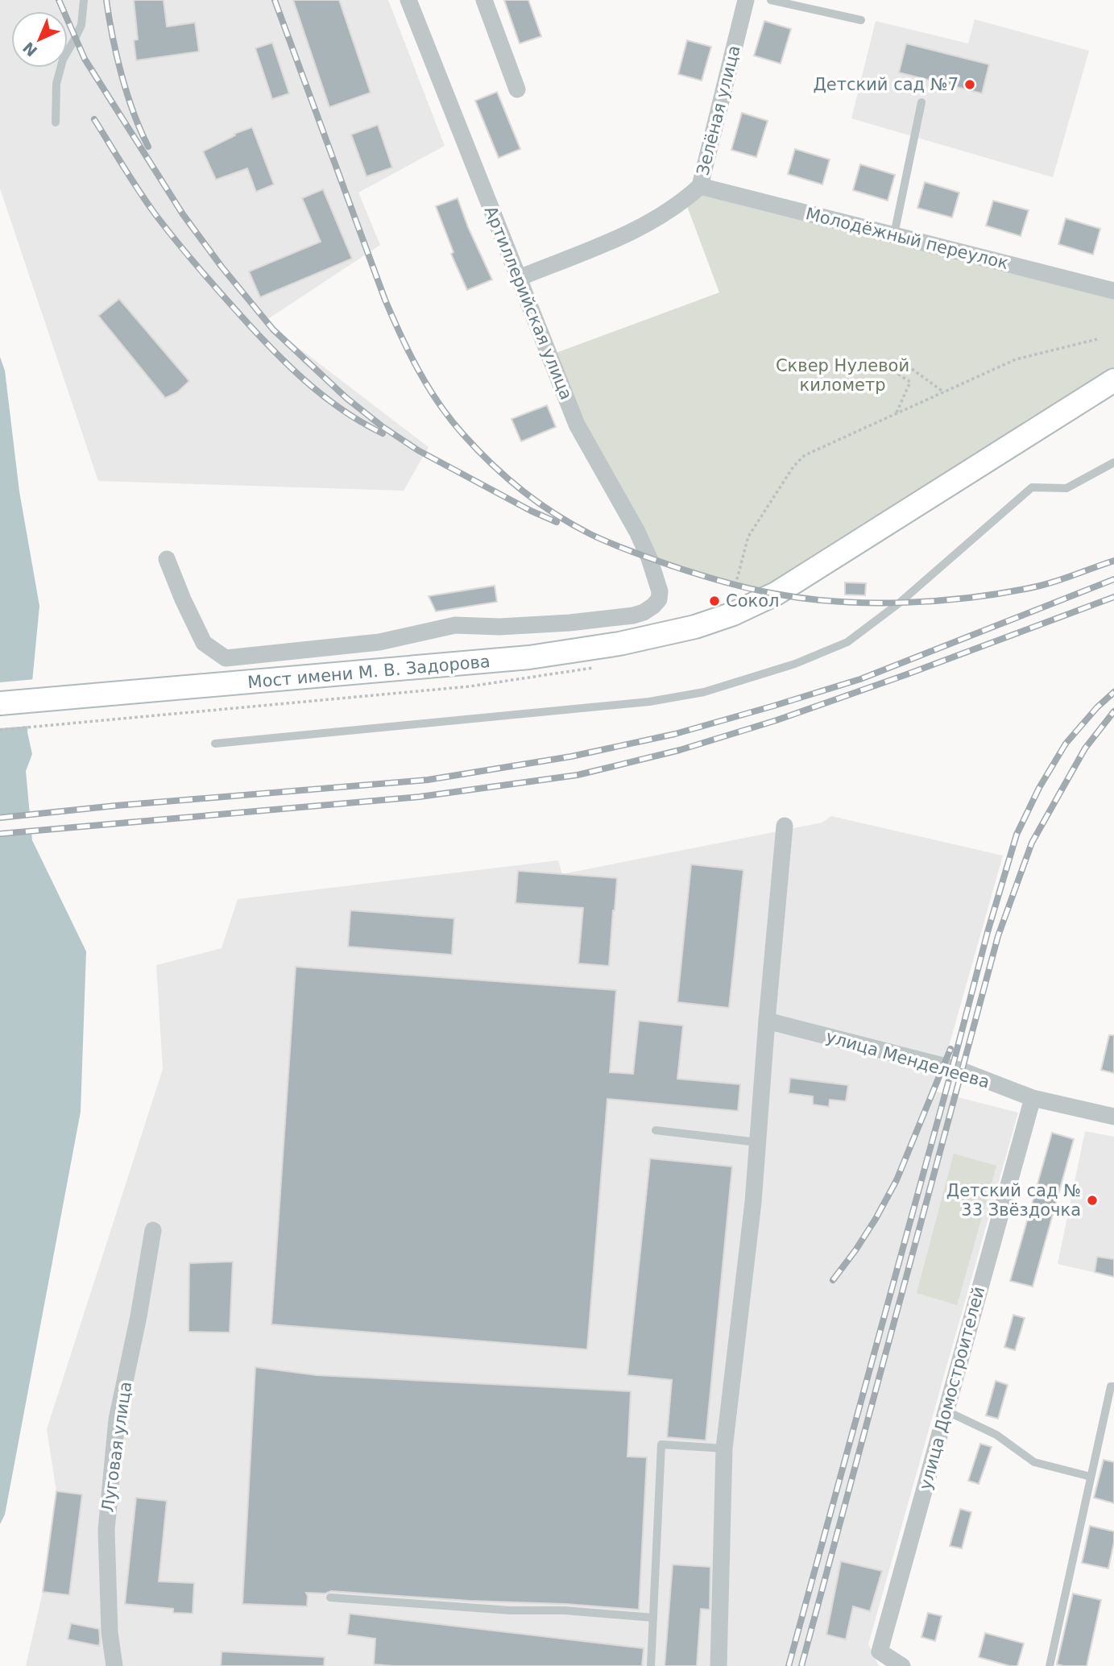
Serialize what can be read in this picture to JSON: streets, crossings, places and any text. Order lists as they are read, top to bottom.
{
  "streets": {
    "main road": ["Мост имени М. В. Задорова"],
    "street": [
      "Зелёная улица",
      "Молодёжный переулок",
      "Артиллерийская улица",
      "улица Менделеева",
      "улица Домостроителей",
      "Луговая улица"
    ]
  },
  "crossings": [
    ["Зелёная улица", "Молодёжный переулок"],
    ["Зелёная улица", "Артиллерийская улица"],
    ["улица Менделеева", "улица Домостроителей"]
  ],
  "parks": ["Сквер Нулевой километр"],
  "places": ["Детский сад №7", "Сокол", "Детский сад № 33 Звёздочка"],
  "north": "bottom left"
}
